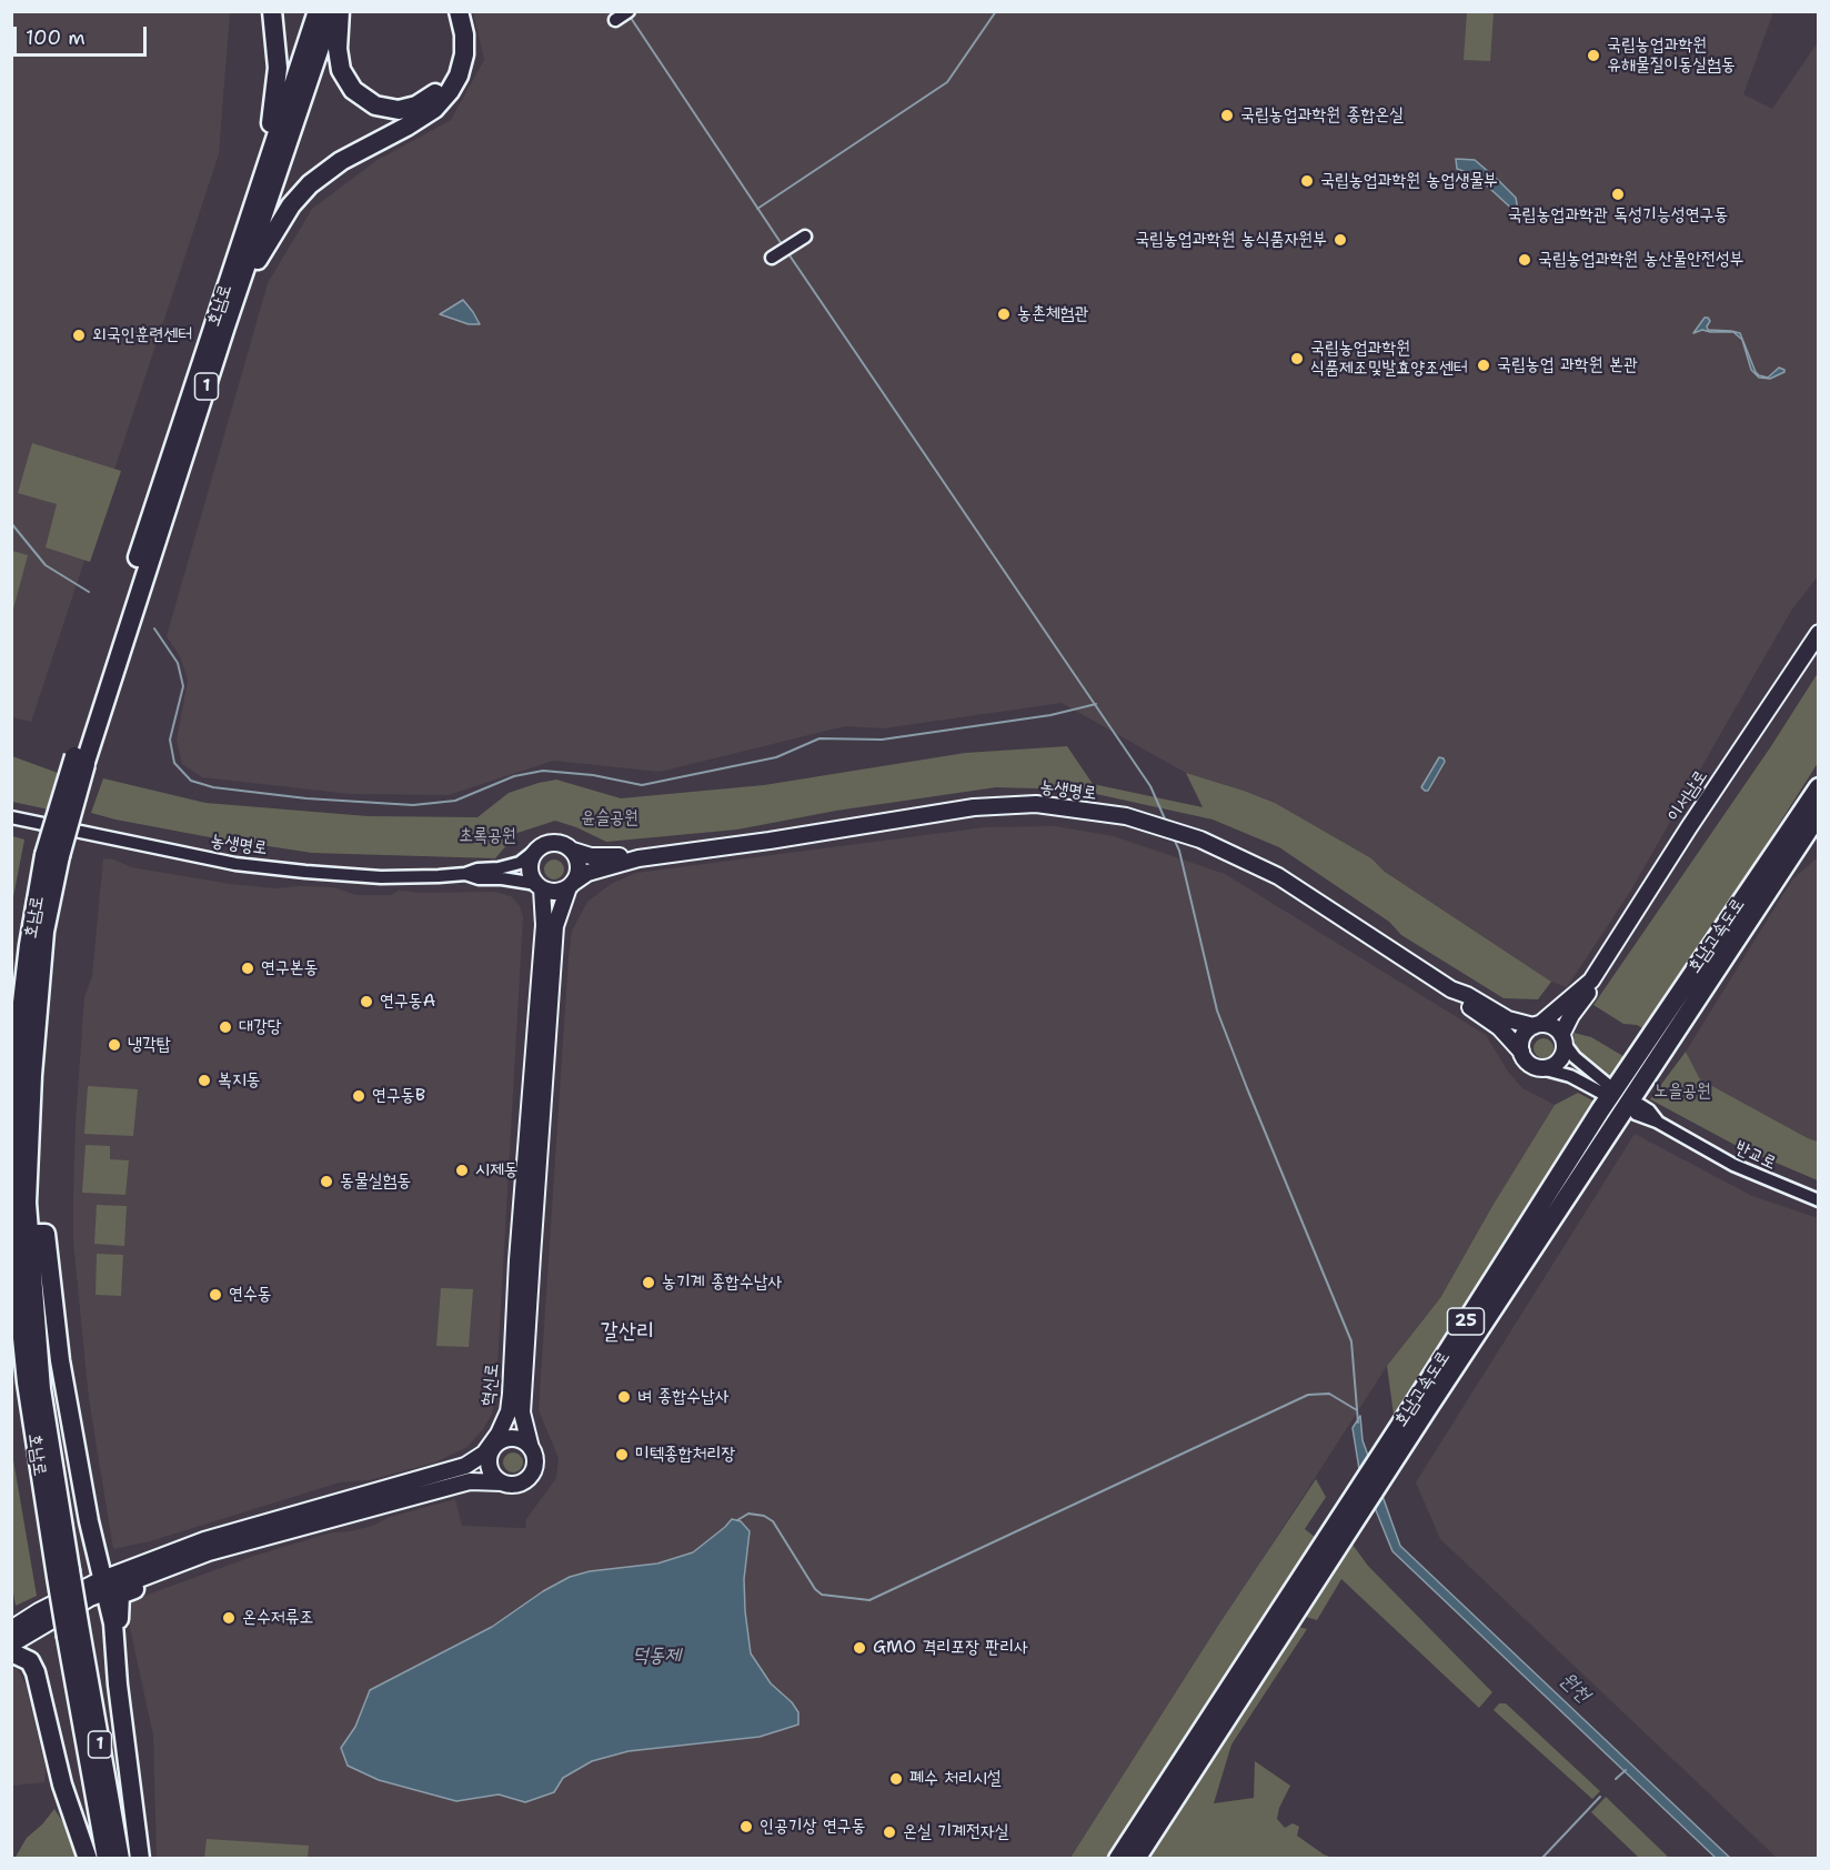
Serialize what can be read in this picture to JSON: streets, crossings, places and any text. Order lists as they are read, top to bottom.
{
  "streets": {
    "highway": [
      "호남로",
      "1",
      "호남고속도로",
      "25"
    ],
    "main road": ["농생명로", "이서남로", "혁신로"],
    "street": ["반교로"]
  },
  "crossings": [
    ["농생명로", "이서남로"],
    ["농생명로", "혁신로"]
  ],
  "districts": ["갈산리"],
  "water": ["덕동제", "원천"],
  "parks": ["윤슬공원", "초록공원", "노을공원"],
  "places": [
    "국립농업과학원 유해물질이동실험동",
    "국립농업과학원 종합온실",
    "국립농업과학원 농업생물부",
    "국립농업과학관 독성기능성연구동",
    "국립농업과학원 농식품자원부",
    "국립농업과학원 농산물안전성부",
    "농촌체험관",
    "외국인훈련센터",
    "국립농업과학원 식품제조및발효양조센터",
    "국립농업 과학원 본관",
    "연구본동",
    "연구동A",
    "대강당",
    "냉각탑",
    "복지동",
    "연구동B",
    "시제동",
    "동물실험동",
    "농기계 종합수납사",
    "연수동",
    "벼 종합수납사",
    "미텍종합처리장",
    "온수저류조",
    "GMO 격리포장 판리사",
    "폐수 처리시설",
    "인공기상 연구동",
    "온실 기계전자실"
  ],
  "scale_bar": "100 m"
}
